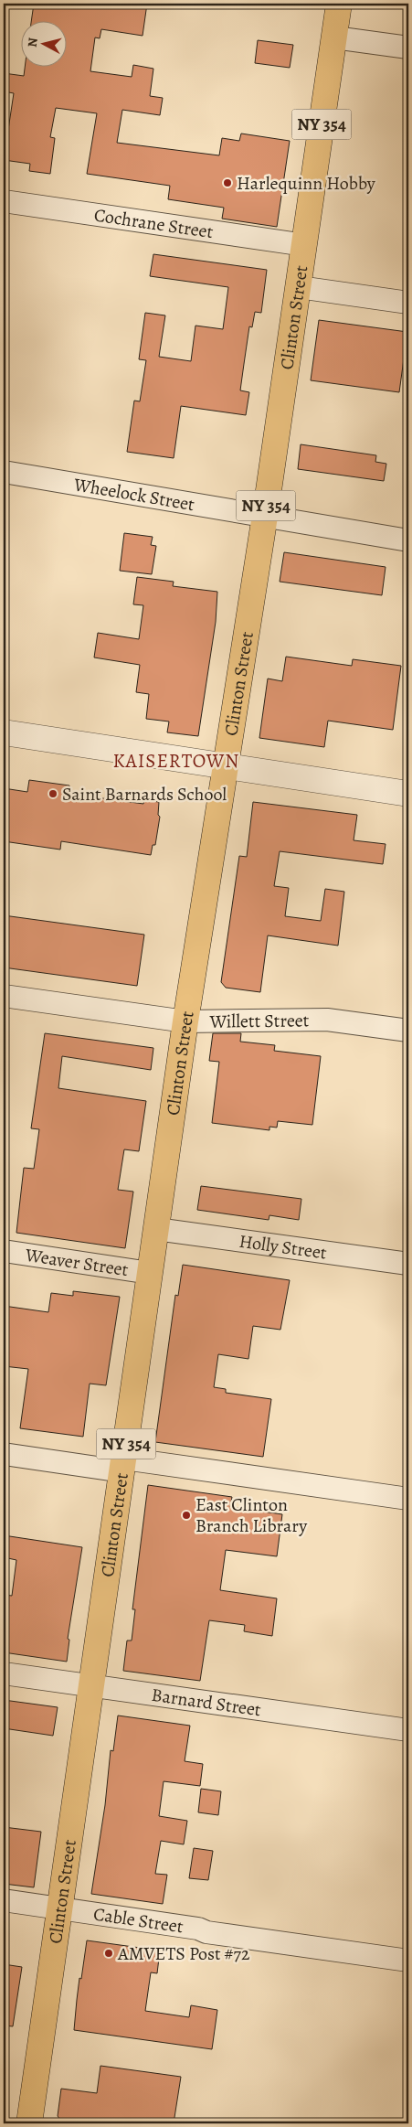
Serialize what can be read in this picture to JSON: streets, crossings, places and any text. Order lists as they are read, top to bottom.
{
  "streets": {
    "main road": ["NY 354", "Clinton Street"],
    "street": [
      "Cochrane Street",
      "Wheelock Street",
      "Willett Street",
      "Holly Street",
      "Weaver Street",
      "Barnard Street",
      "Cable Street"
    ]
  },
  "crossings": [
    ["Cochrane Street", "Clinton Street"],
    ["Clinton Street", "Wheelock Street"],
    ["Clinton Street", "Willett Street"],
    ["Clinton Street", "Holly Street"],
    ["Clinton Street", "Weaver Street"],
    ["Clinton Street", "Barnard Street"],
    ["Clinton Street", "Cable Street"]
  ],
  "districts": ["KAISERTOWN"],
  "places": [
    "Harlequinn Hobby",
    "Saint Barnards School",
    "East Clinton Branch Library",
    "AMVETS Post #72"
  ],
  "north": "left"
}
